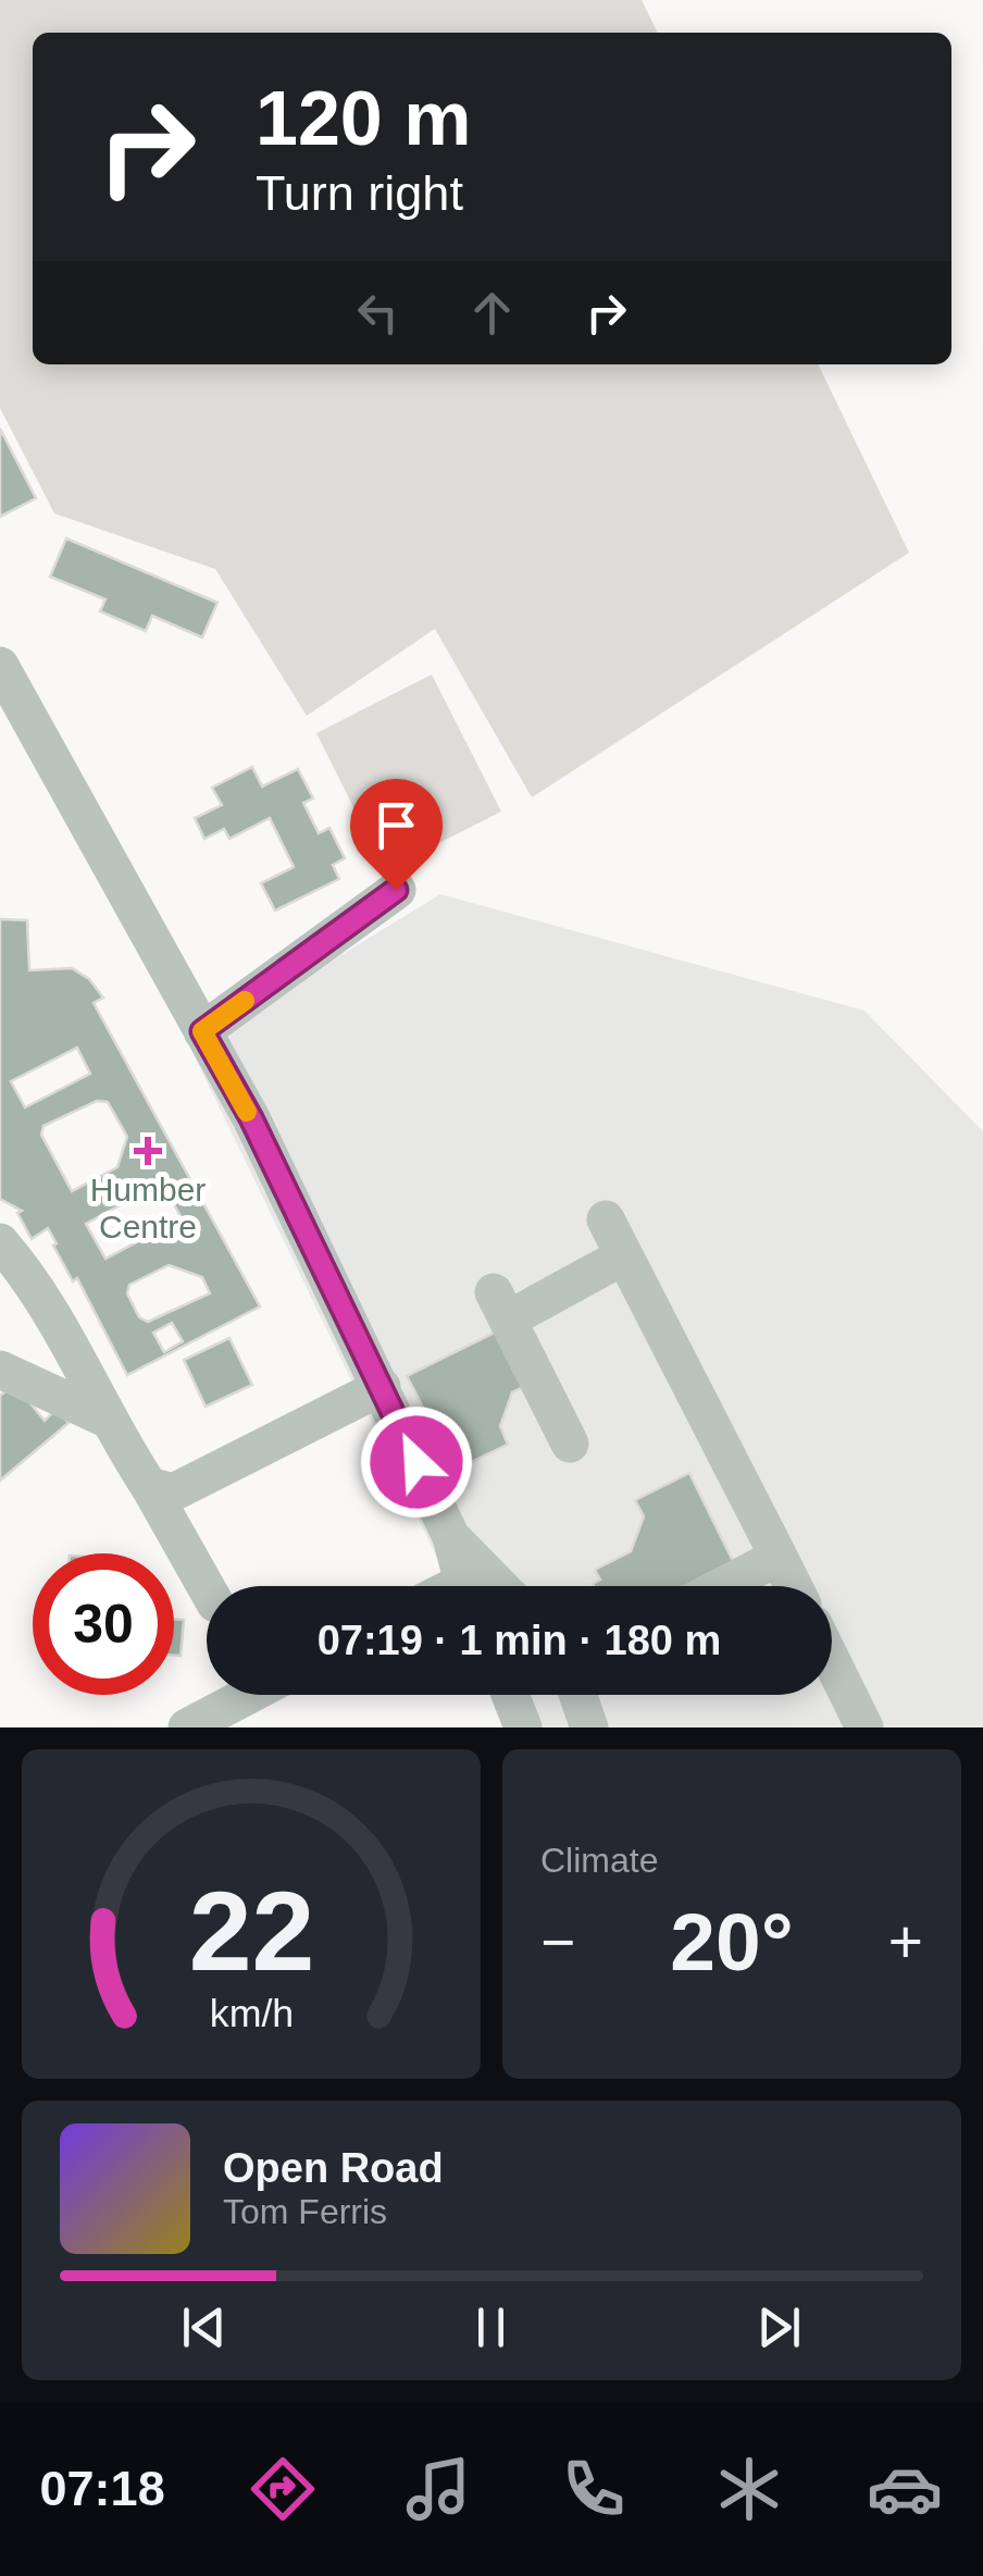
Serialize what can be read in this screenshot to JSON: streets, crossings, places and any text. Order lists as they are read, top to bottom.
{
  "places": {
    "health": ["Humber Centre"]
  },
  "page": {
    "turn": ["120 m", "Turn right"],
    "limit": "30",
    "trip": "07:19 · 1 min · 180 m",
    "tile": "Climate",
    "heat": ["−", "20°", "+"],
    "song": ["Open Road", "Tom Ferris"],
    "tabs": "07:18",
    "gauge": ["22", "km/h"]
  }
}
